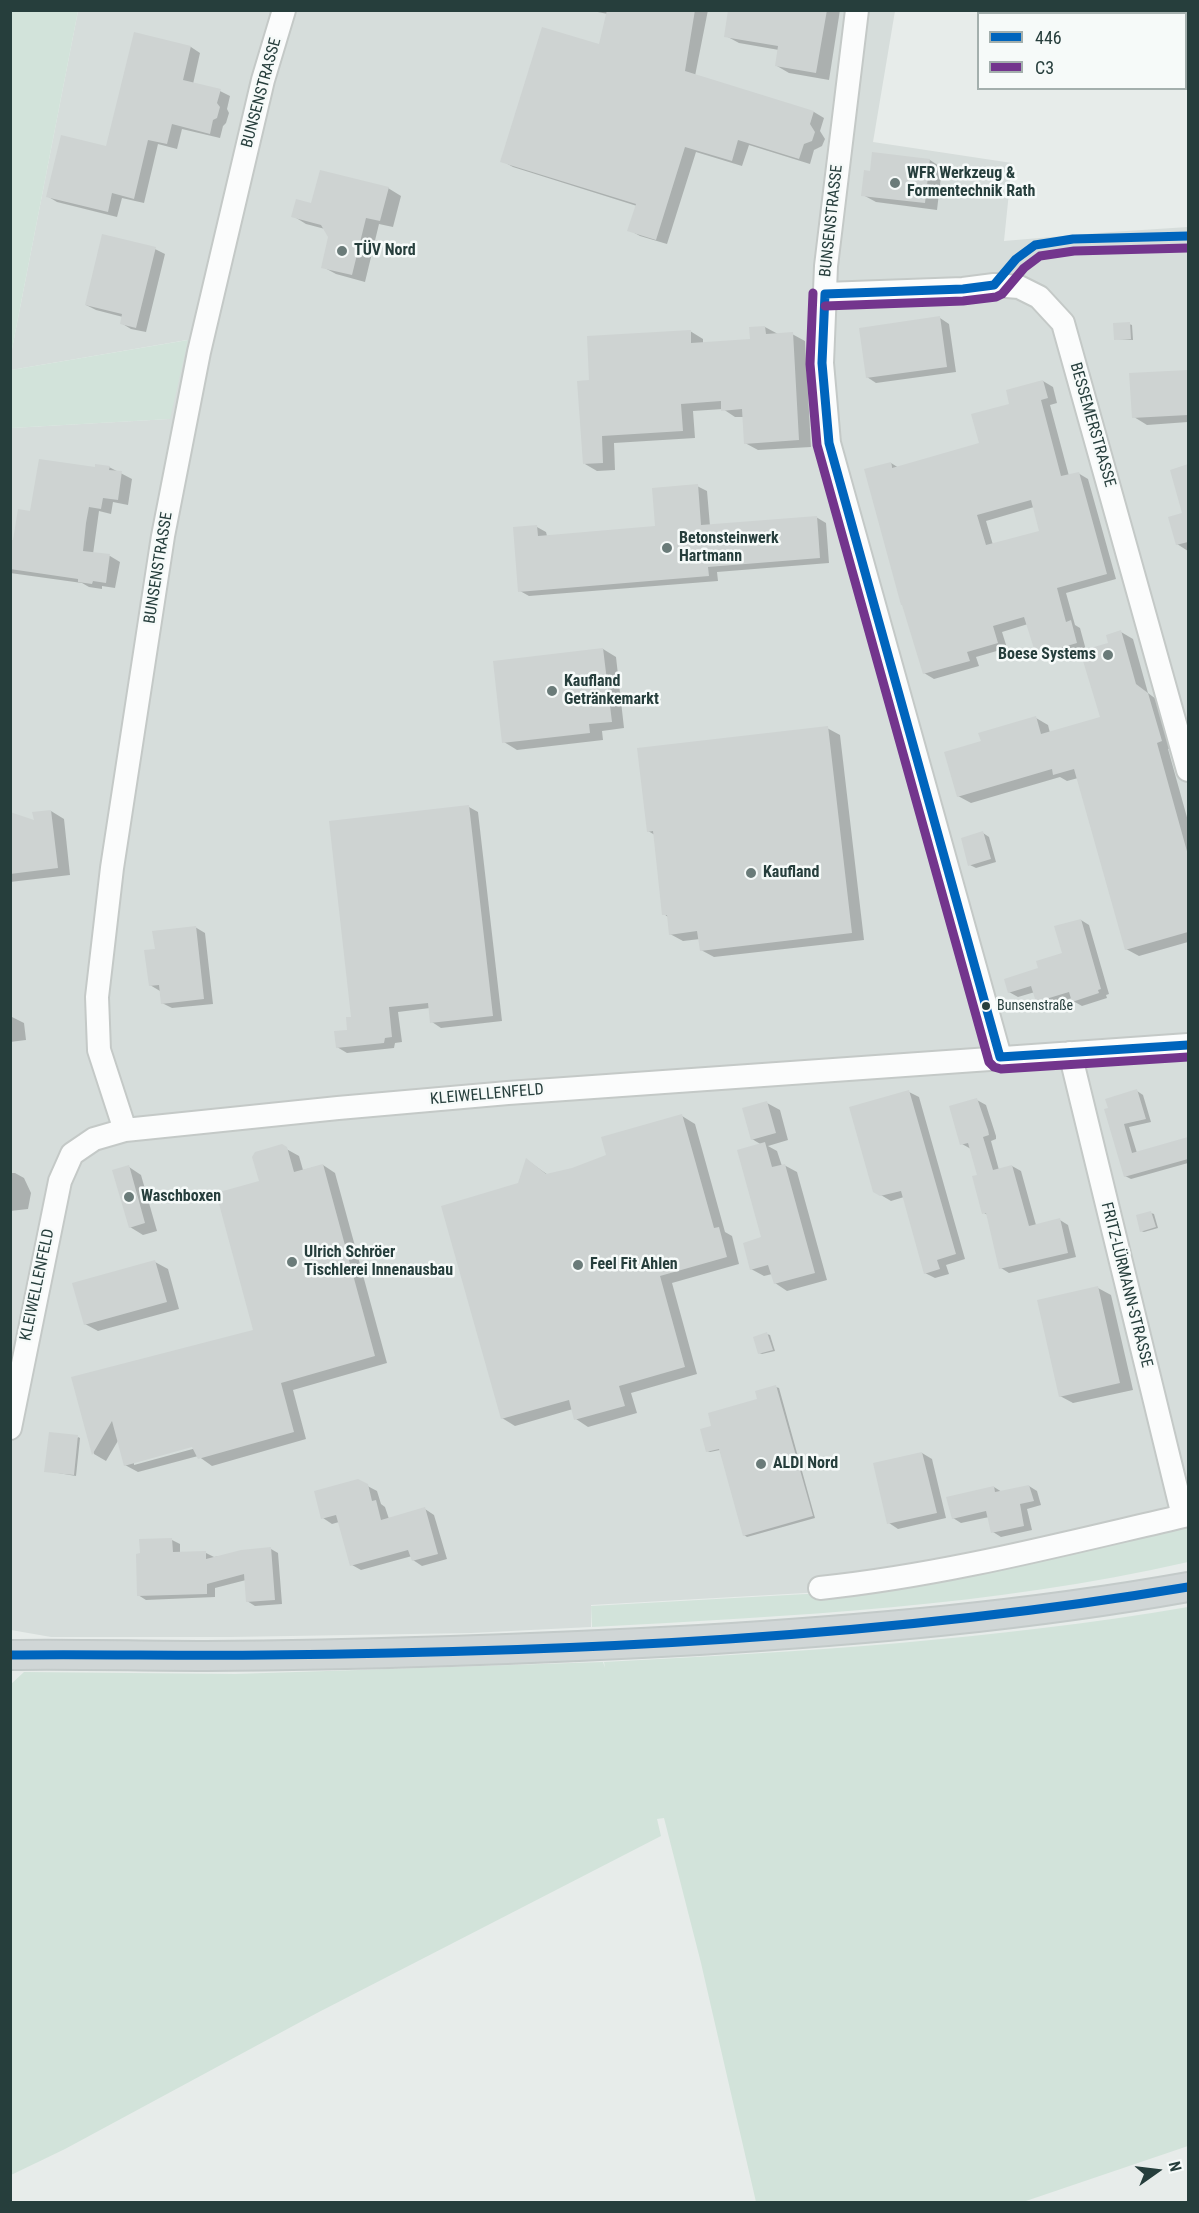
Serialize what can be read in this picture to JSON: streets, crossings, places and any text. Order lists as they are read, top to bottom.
{
  "streets": {
    "street": [
      "BUNSENSTRASSE",
      "BESSEMERSTRASSE",
      "KLEIWELLENFELD",
      "FRITZ-LÜRMANN-STRASSE"
    ]
  },
  "crossings": [
    ["BUNSENSTRASSE", "BESSEMERSTRASSE"],
    ["BUNSENSTRASSE", "KLEIWELLENFELD"],
    ["KLEIWELLENFELD", "FRITZ-LÜRMANN-STRASSE"]
  ],
  "places": [
    "WFR Werkzeug & Formentechnik Rath",
    "TÜV Nord",
    "Betonsteinwerk Hartmann",
    "Boese Systems",
    "Kaufland Getränkemarkt",
    "Kaufland",
    "Bunsenstraße",
    "Waschboxen",
    "Ulrich Schröer Tischlerei Innenausbau",
    "Feel Fit Ahlen",
    "ALDI Nord"
  ],
  "lines": ["transit line 446", "transit line C3"],
  "legend": ["446", "C3"],
  "north": "right"
}
